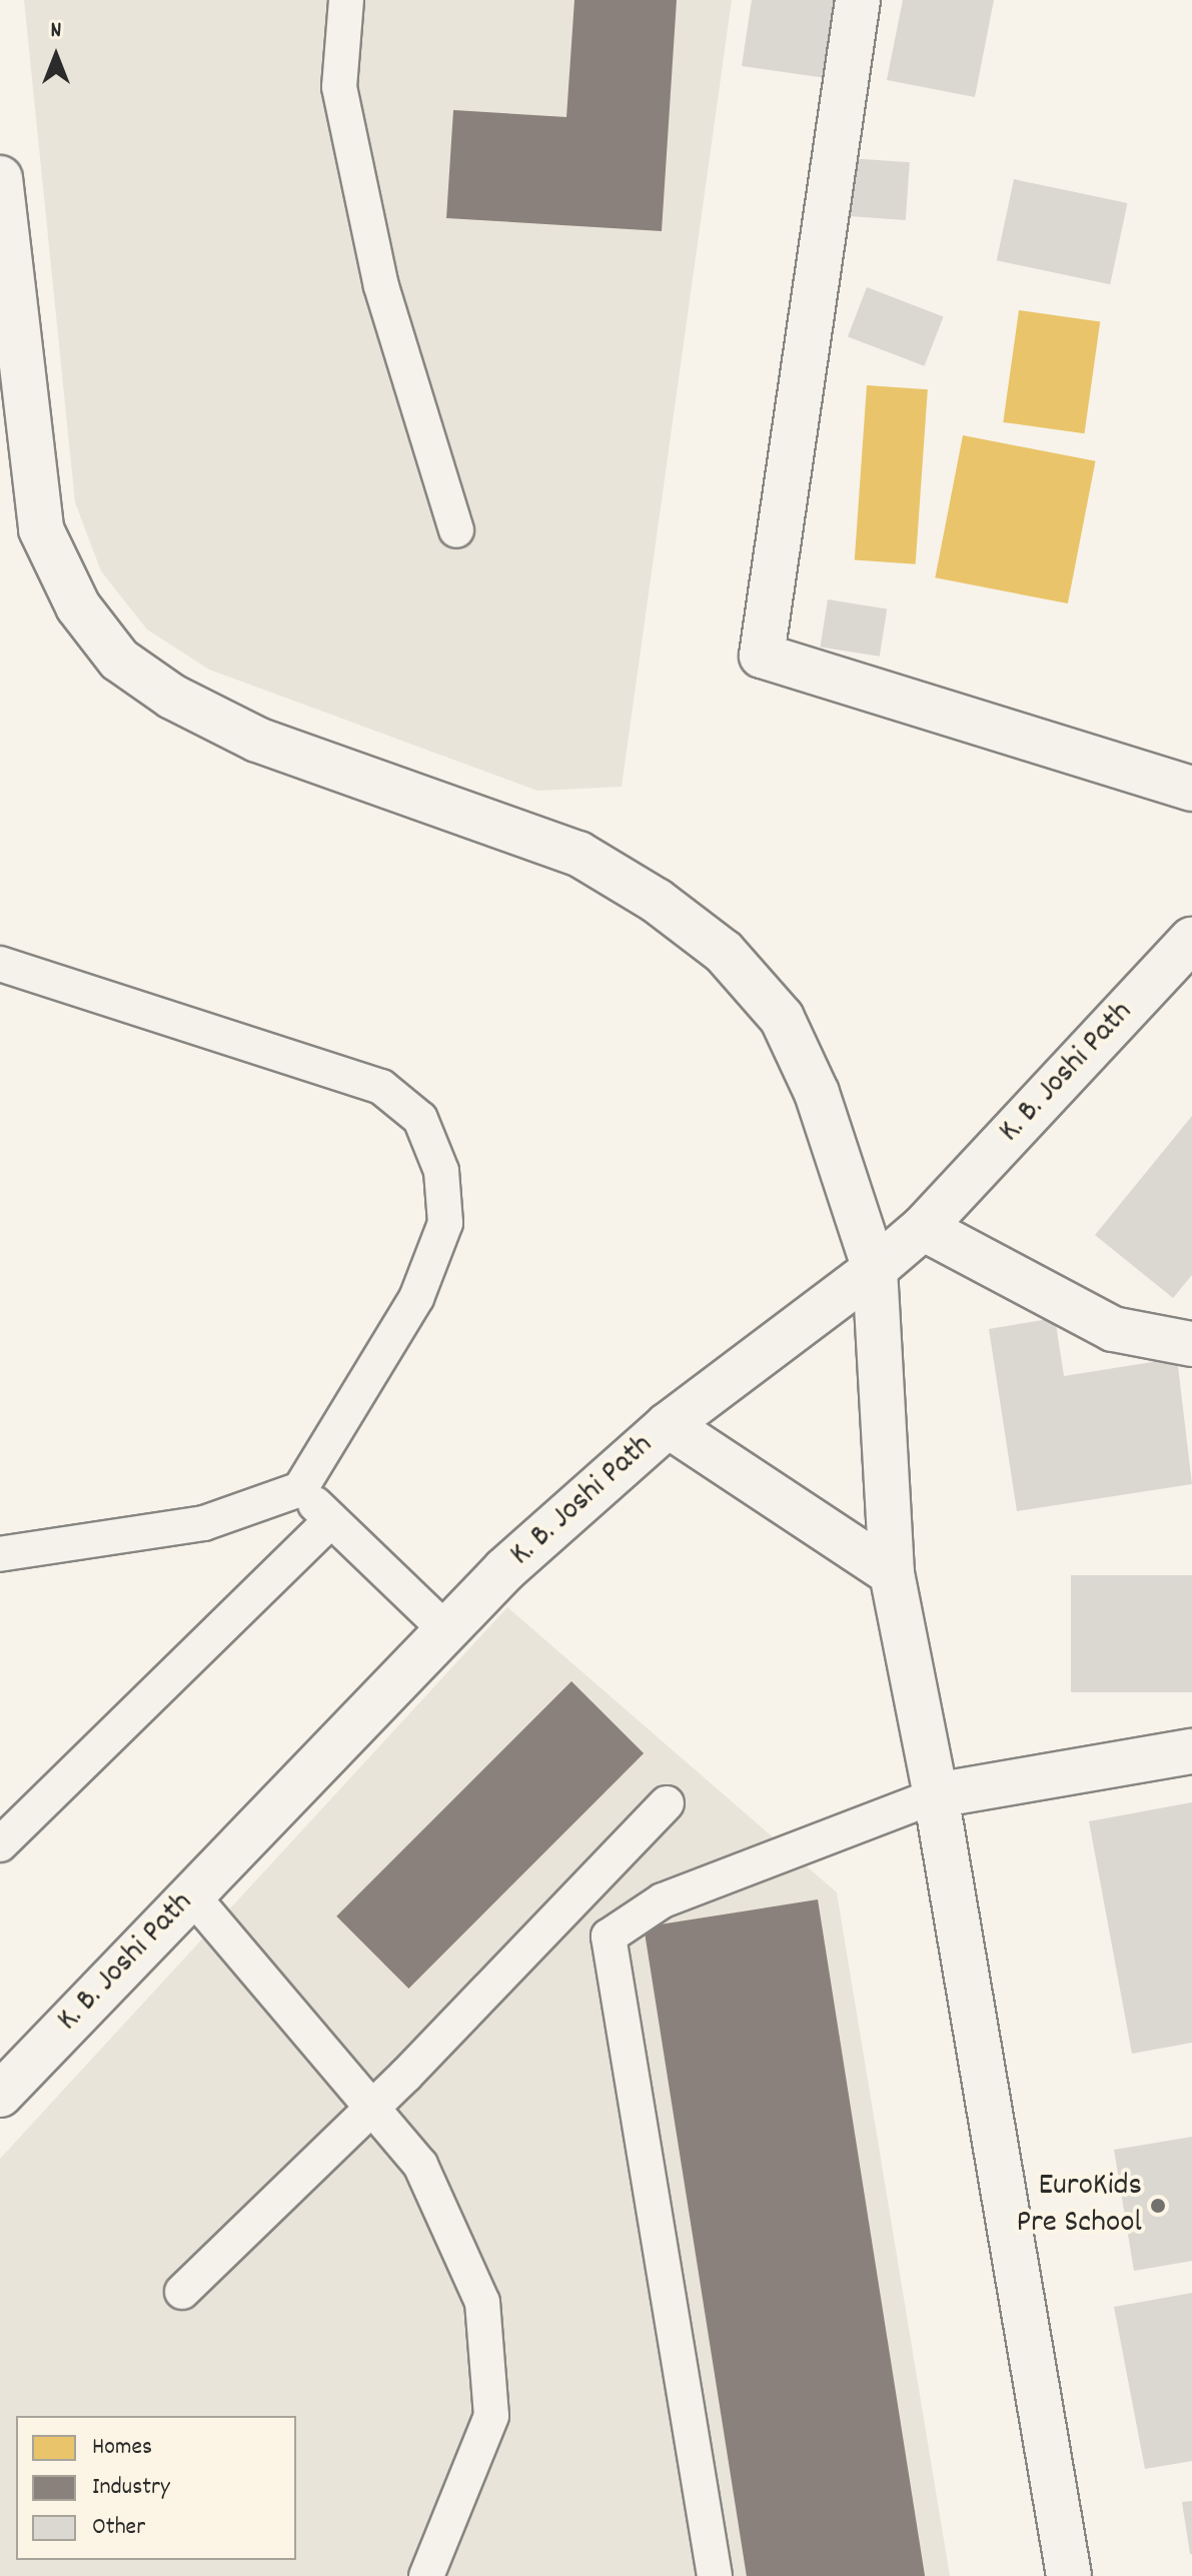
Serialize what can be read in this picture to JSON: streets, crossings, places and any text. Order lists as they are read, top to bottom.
{
  "streets": {
    "main road": ["K. B. Joshi Path"]
  },
  "places": ["EuroKids Pre School"],
  "legend": ["Homes", "Industry", "Other"],
  "north": "top"
}
